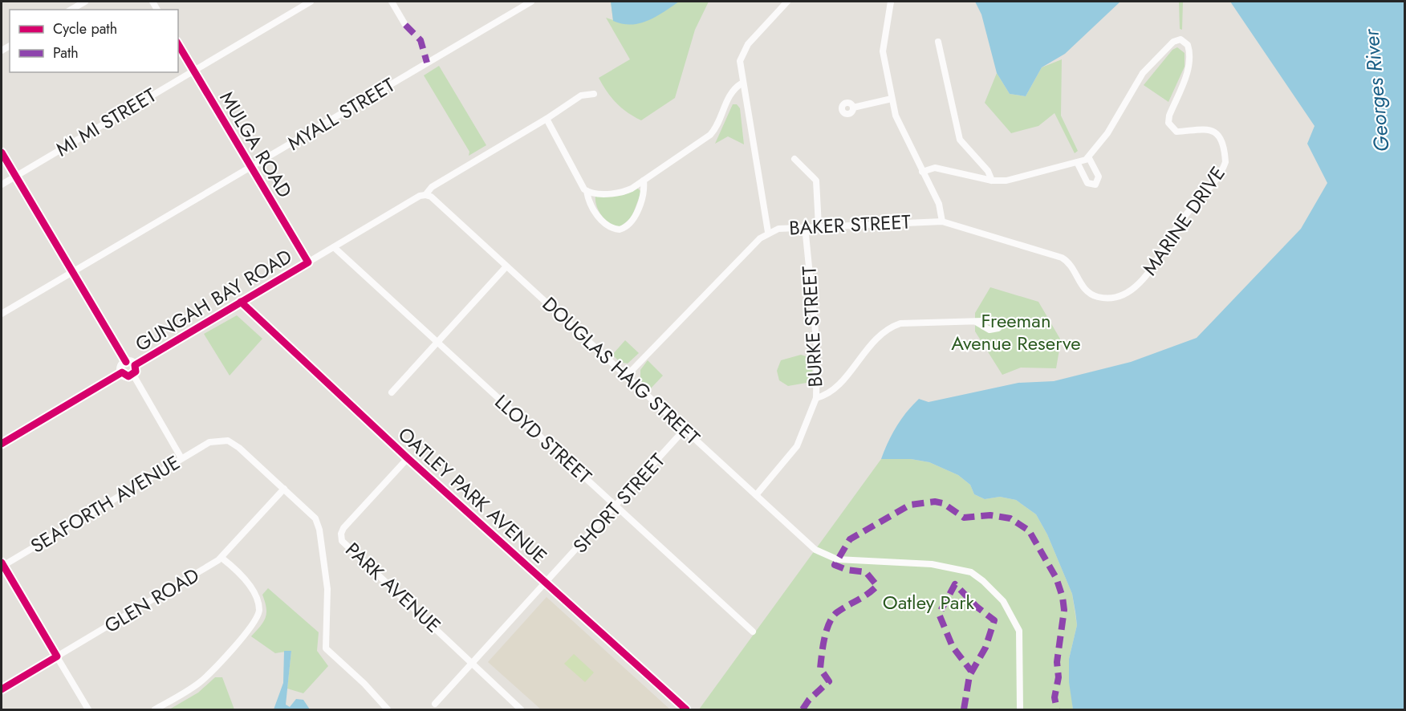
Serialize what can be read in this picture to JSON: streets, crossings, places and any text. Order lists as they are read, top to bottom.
{
  "streets": {
    "street": [
      "MYALL STREET",
      "MI MI STREET",
      "MULGA ROAD",
      "MARINE DRIVE",
      "BAKER STREET",
      "GUNGAH BAY ROAD",
      "BURKE STREET",
      "DOUGLAS HAIG STREET",
      "LLOYD STREET",
      "OATLEY PARK AVENUE",
      "SHORT STREET",
      "SEAFORTH AVENUE",
      "PARK AVENUE",
      "GLEN ROAD"
    ]
  },
  "crossings": [
    ["MYALL STREET", "MULGA ROAD"],
    ["MI MI STREET", "MULGA ROAD"],
    ["MULGA ROAD", "GUNGAH BAY ROAD"],
    ["MARINE DRIVE", "BAKER STREET"],
    ["BAKER STREET", "BURKE STREET"],
    ["BAKER STREET", "DOUGLAS HAIG STREET"],
    ["GUNGAH BAY ROAD", "DOUGLAS HAIG STREET"],
    ["GUNGAH BAY ROAD", "LLOYD STREET"],
    ["GUNGAH BAY ROAD", "OATLEY PARK AVENUE"],
    ["BURKE STREET", "DOUGLAS HAIG STREET"],
    ["DOUGLAS HAIG STREET", "SHORT STREET"],
    ["LLOYD STREET", "SHORT STREET"],
    ["OATLEY PARK AVENUE", "SHORT STREET"],
    ["OATLEY PARK AVENUE", "PARK AVENUE"],
    ["SHORT STREET", "PARK AVENUE"],
    ["SEAFORTH AVENUE", "GLEN ROAD"]
  ],
  "water": ["Georges River"],
  "parks": ["Freeman Avenue Reserve", "Oatley Park"],
  "legend": ["Cycle path", "Path"]
}
